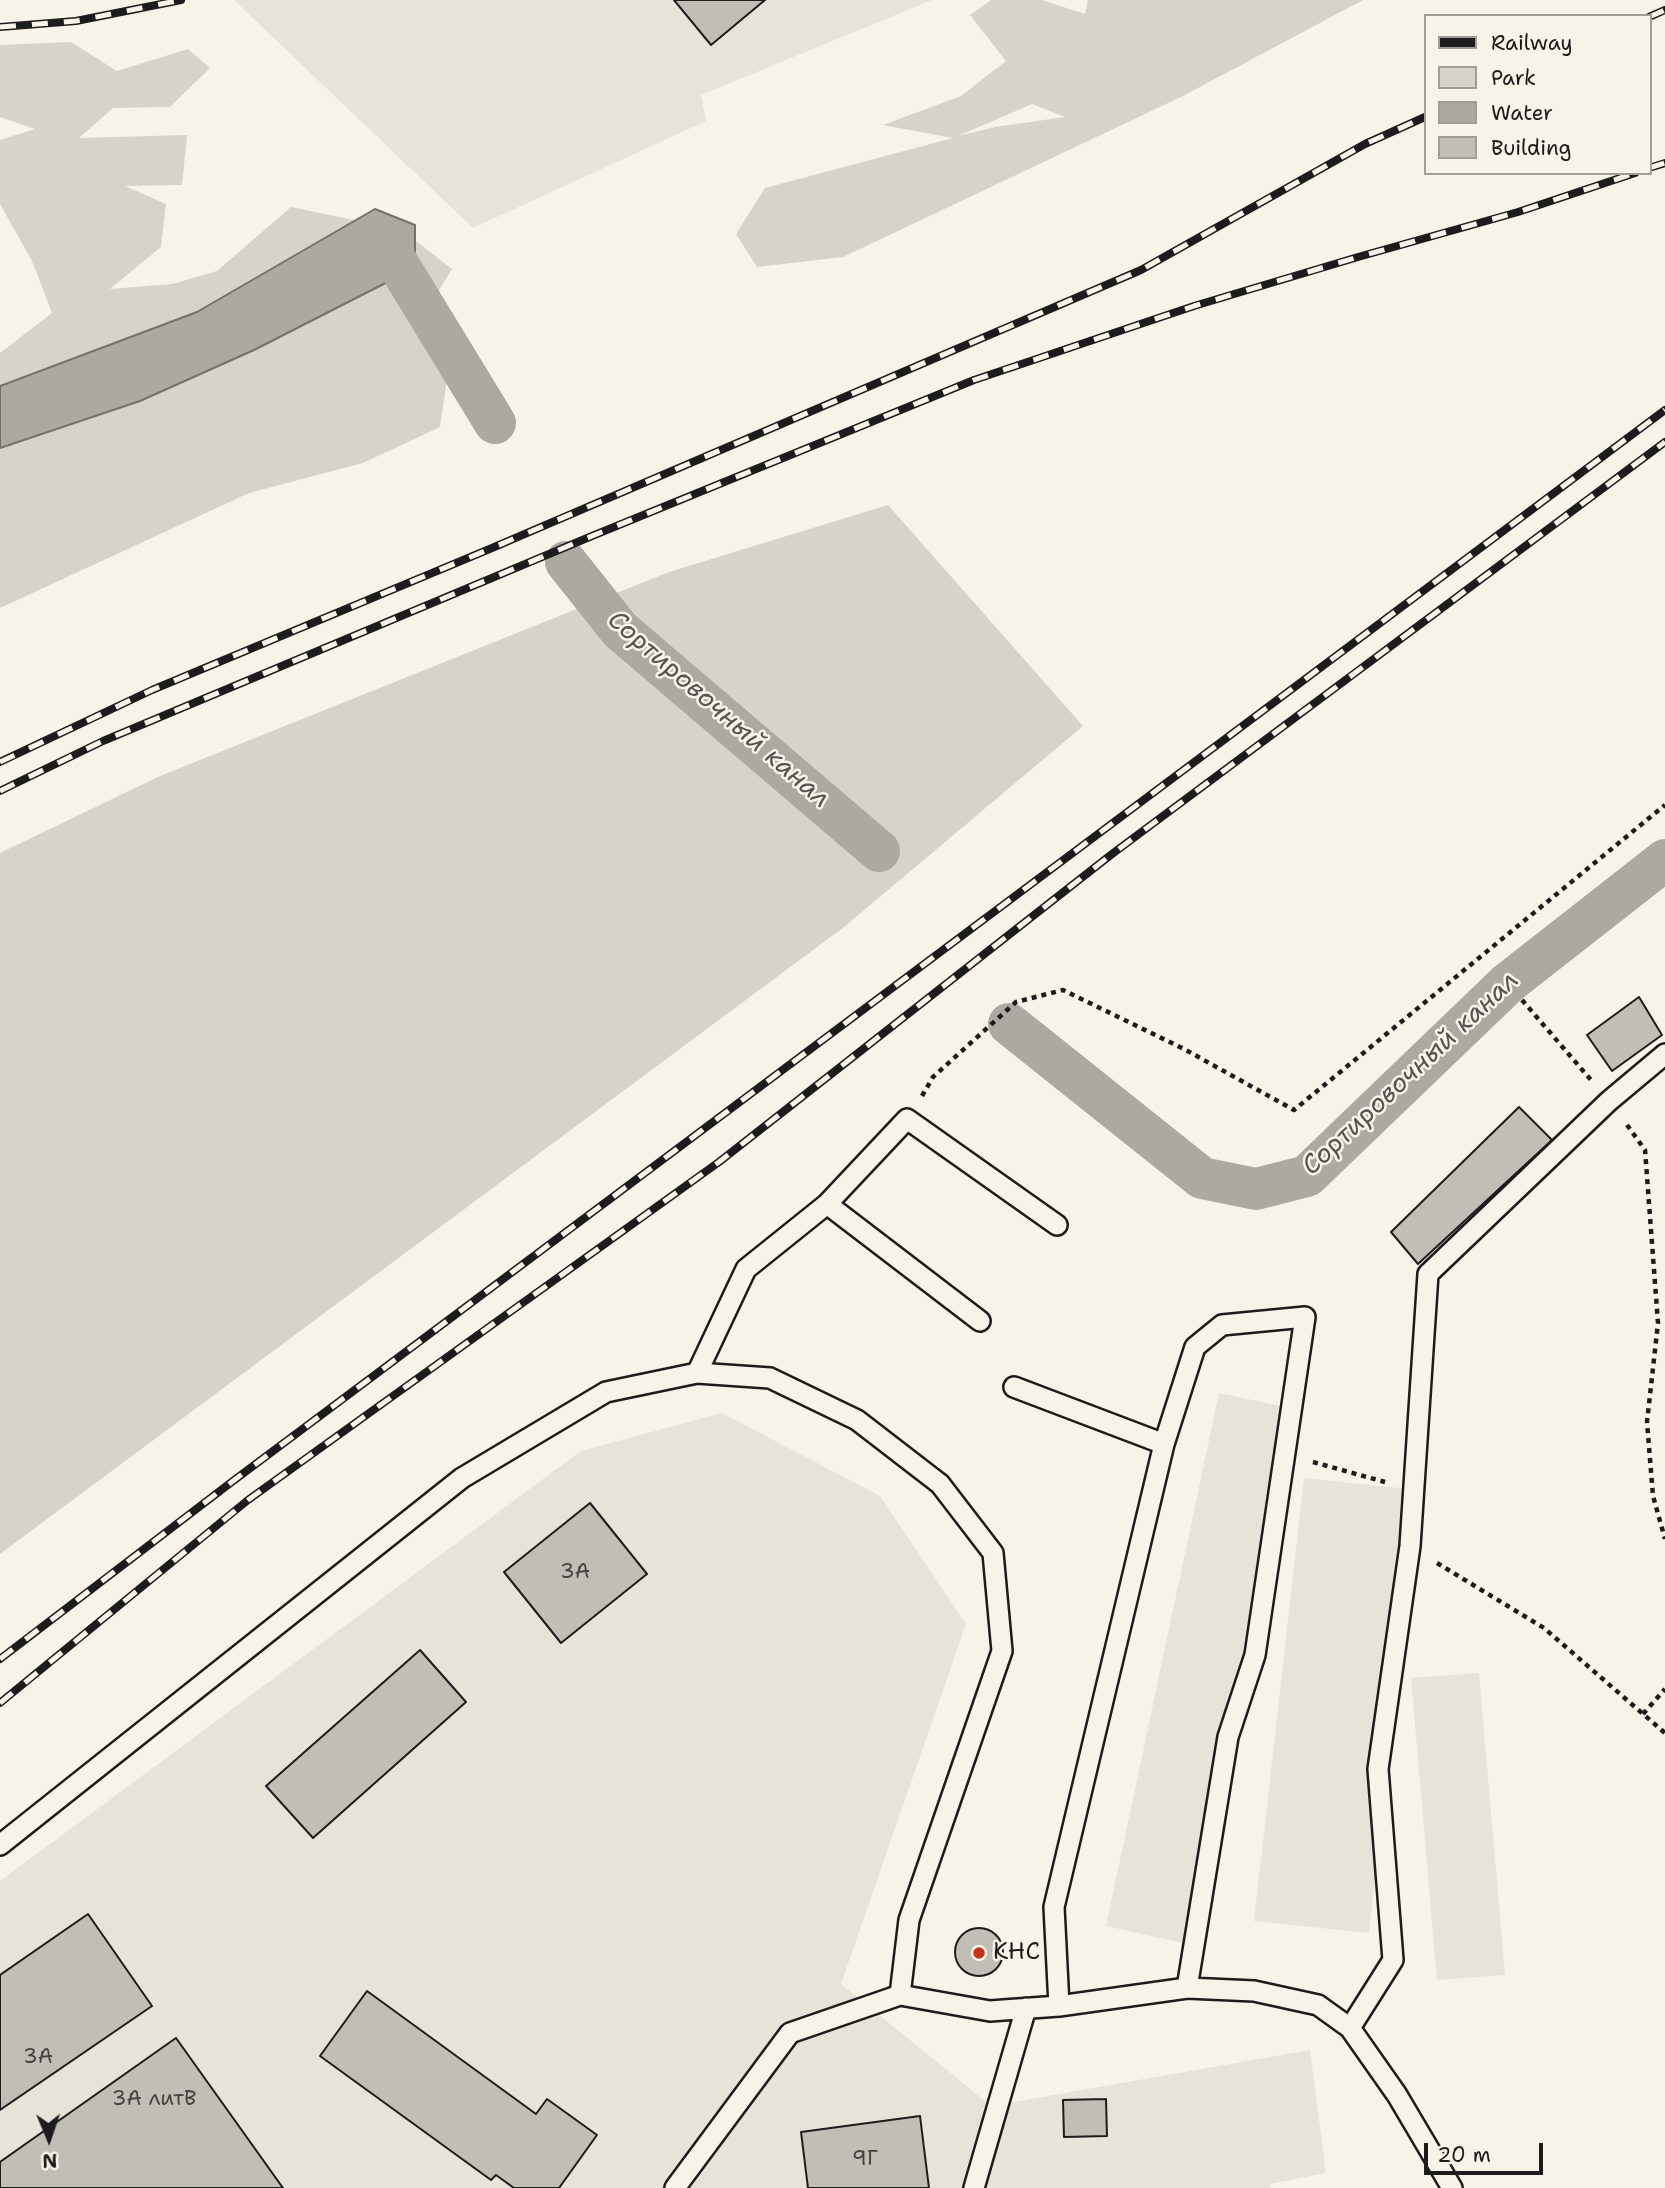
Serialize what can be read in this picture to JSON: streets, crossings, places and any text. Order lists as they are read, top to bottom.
{
  "water": ["Сортировочный канал"],
  "places": ["КНС"],
  "house_numbers": [
    "3А",
    "3А",
    "3А литВ",
    "9Г"
  ],
  "legend": [
    "Railway",
    "Park",
    "Water",
    "Building"
  ],
  "scale_bar": "20 m",
  "north": "bottom"
}
